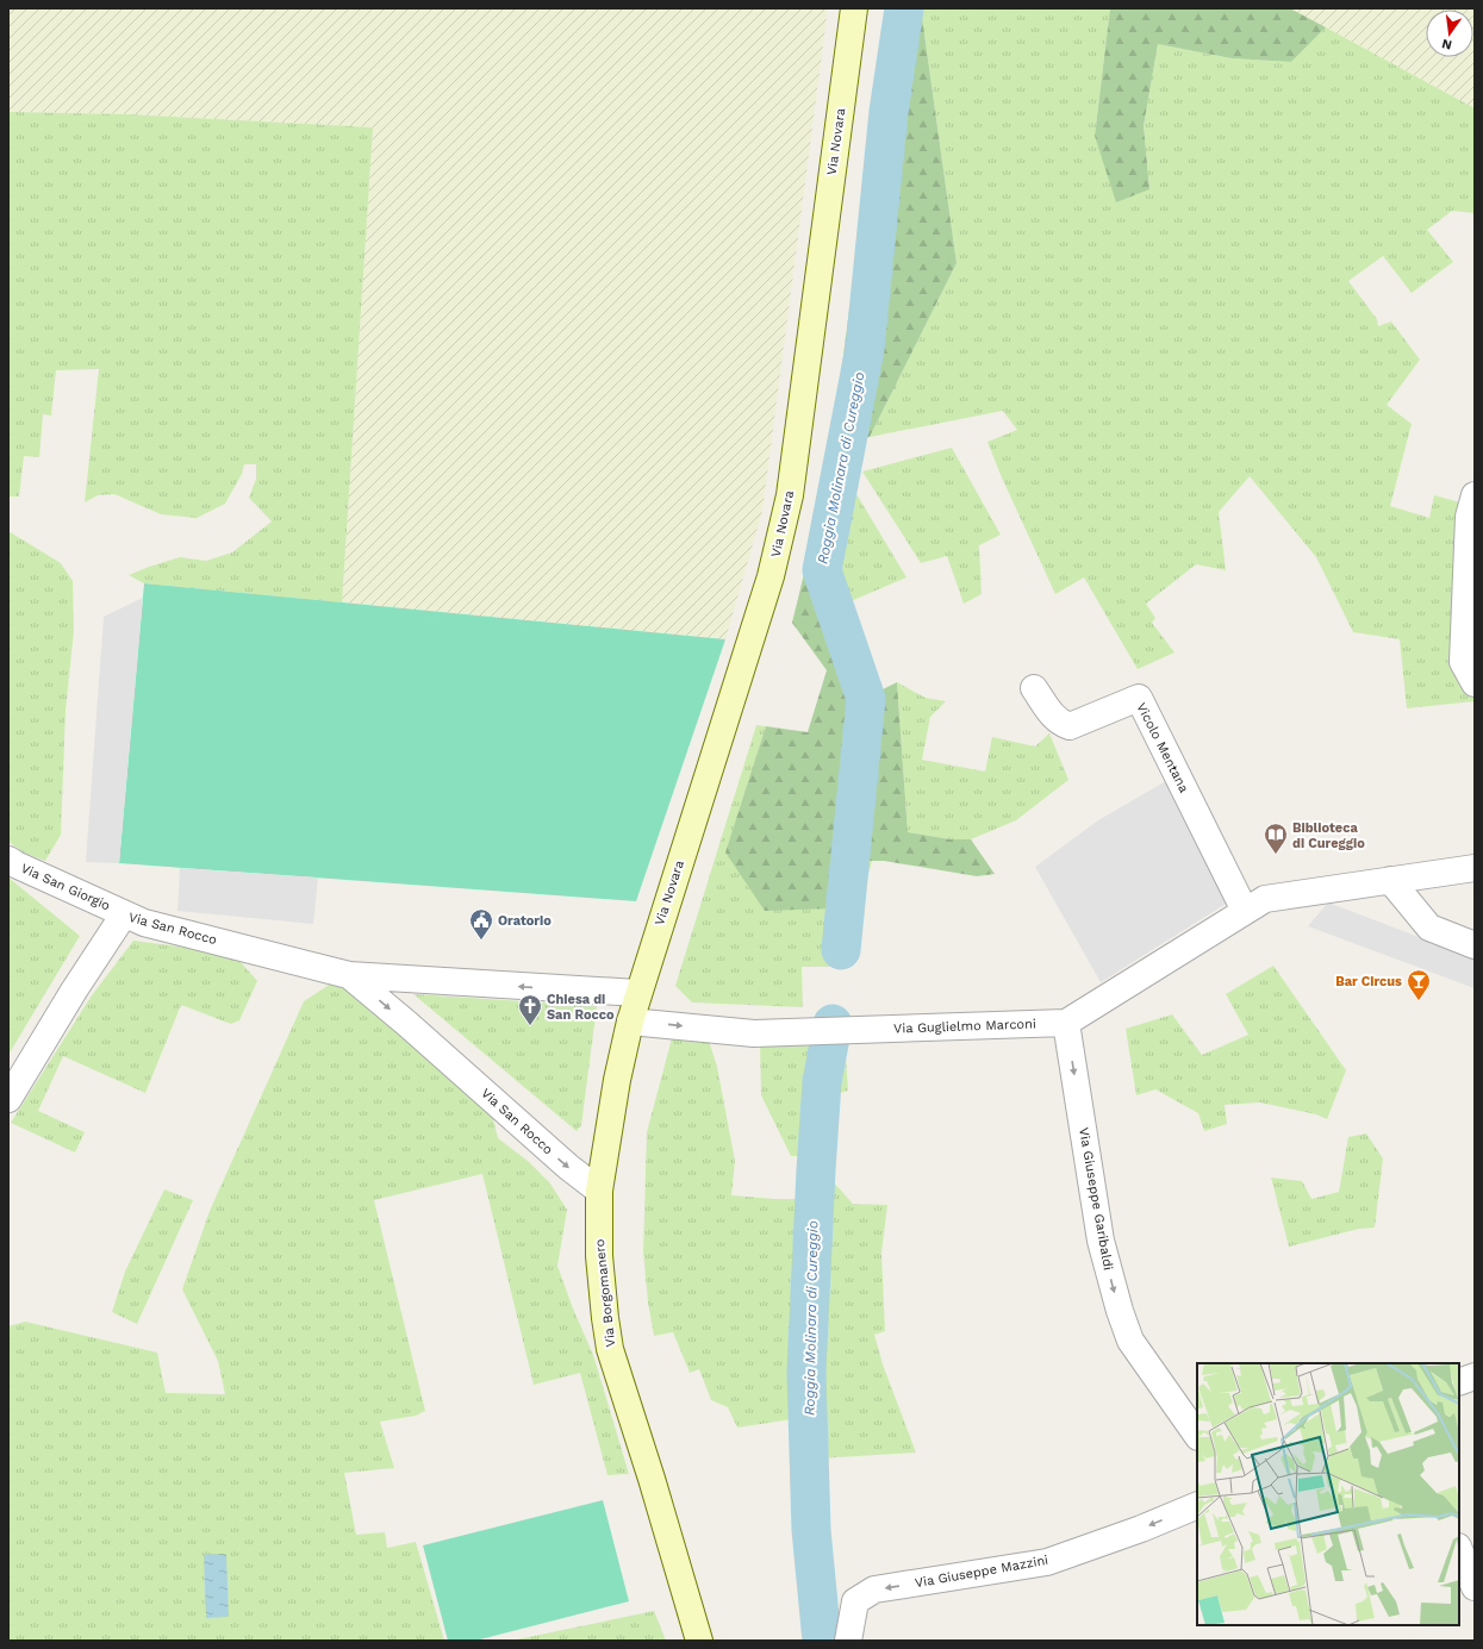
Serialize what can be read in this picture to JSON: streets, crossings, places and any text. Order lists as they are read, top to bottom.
{
  "streets": {
    "main road": ["Via Novara", "Via Borgomanero"],
    "street": [
      "Vicolo Mentana",
      "Via San Giorgio",
      "Via San Rocco",
      "Via Guglielmo Marconi",
      "Via Giuseppe Garibaldi",
      "Via Giuseppe Mazzini"
    ]
  },
  "crossings": [
    ["Via Novara", "Via San Rocco"],
    ["Via Novara", "Via Guglielmo Marconi"],
    ["Via Novara", "Via Borgomanero"],
    ["Vicolo Mentana", "Via Guglielmo Marconi"],
    ["Via San Giorgio", "Via San Rocco"],
    ["Via San Rocco", "Via Borgomanero"],
    ["Via Guglielmo Marconi", "Via Giuseppe Garibaldi"],
    ["Via Guglielmo Marconi", "Via Borgomanero"]
  ],
  "one_way": ["Via Guglielmo Marconi", "Via Giuseppe Garibaldi", "Via Giuseppe Mazzini"],
  "water": ["Roggia Molinara di Cureggio"],
  "places": {
    "library": ["Biblioteca di Cureggio"],
    "public building": ["Oratorio"],
    "bar": ["Bar Circus"],
    "church": ["Chiesa di San Rocco"]
  },
  "north": "bottom"
}
